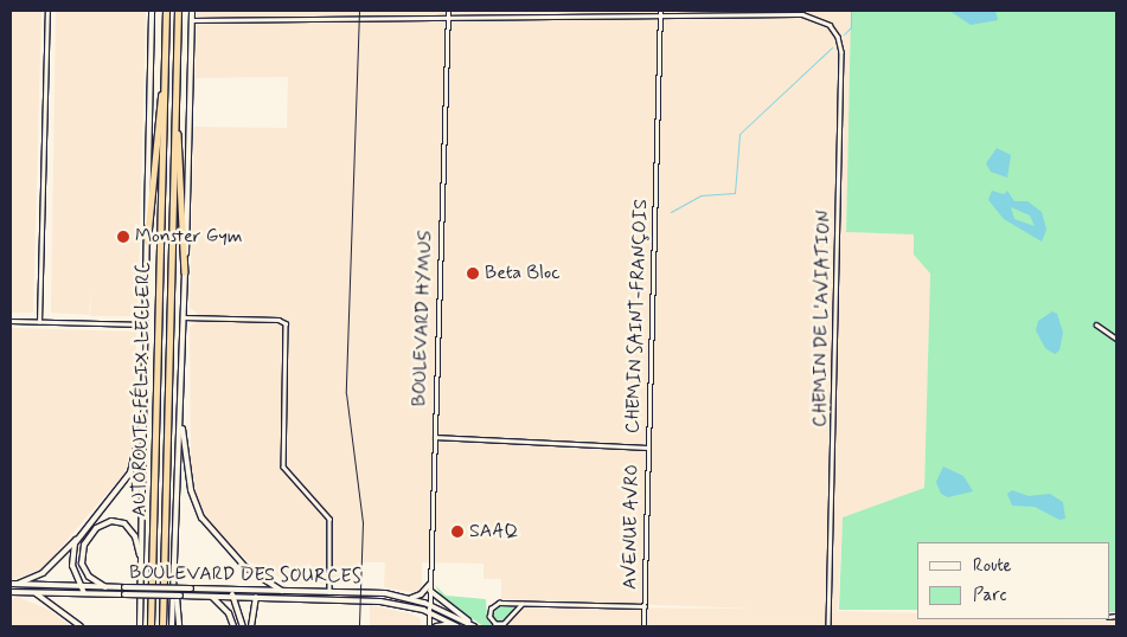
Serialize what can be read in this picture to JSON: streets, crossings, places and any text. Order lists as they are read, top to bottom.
{
  "streets": {
    "highway": ["AUTOROUTE FÉLIX-LECLERC"],
    "main road": ["BOULEVARD DES SOURCES"],
    "street": [
      "CHEMIN SAINT-FRANÇOIS",
      "BOULEVARD HYMUS",
      "CHEMIN DE L'AVIATION",
      "AVENUE AVRO"
    ]
  },
  "crossings": [
    ["CHEMIN SAINT-FRANÇOIS", "BOULEVARD HYMUS"],
    ["CHEMIN SAINT-FRANÇOIS", "CHEMIN DE L'AVIATION"],
    ["CHEMIN SAINT-FRANÇOIS", "AVENUE AVRO"],
    ["BOULEVARD HYMUS", "BOULEVARD DES SOURCES"]
  ],
  "places": ["Monster Gym", "Beta Bloc", "SAAQ"],
  "legend": ["Route", "Parc"]
}
